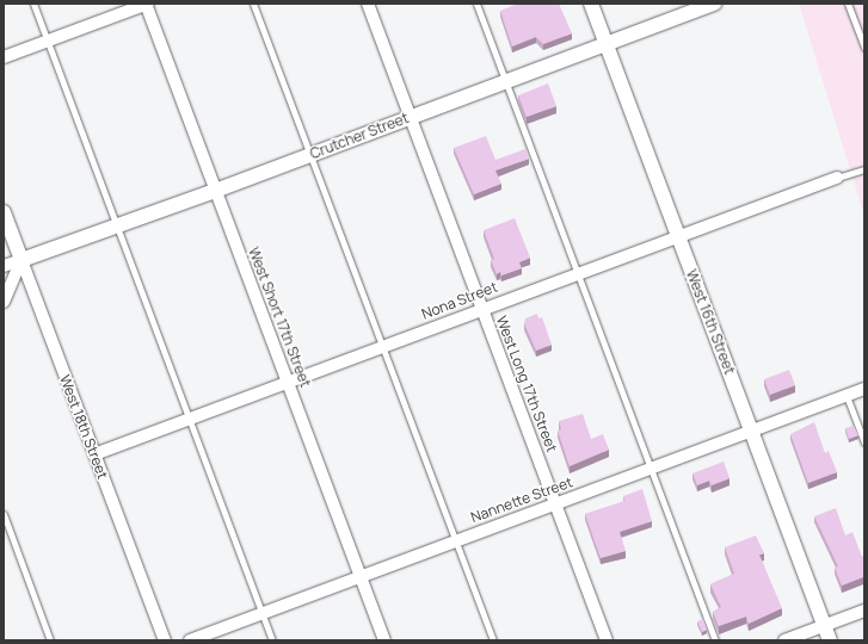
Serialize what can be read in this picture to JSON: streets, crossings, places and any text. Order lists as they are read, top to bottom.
{
  "streets": {
    "street": [
      "Crutcher Street",
      "Nona Street",
      "West Short 17th Street",
      "West 16th Street",
      "West Long 17th Street",
      "West 18th Street",
      "Nannette Street"
    ]
  },
  "crossings": [
    ["Crutcher Street", "West Short 17th Street"],
    ["Crutcher Street", "West 16th Street"],
    ["Crutcher Street", "West Long 17th Street"],
    ["Crutcher Street", "West 18th Street"],
    ["Nona Street", "West Short 17th Street"],
    ["Nona Street", "West 16th Street"],
    ["Nona Street", "West Long 17th Street"],
    ["Nona Street", "West 18th Street"],
    ["West Short 17th Street", "Nannette Street"],
    ["West 16th Street", "Nannette Street"],
    ["West Long 17th Street", "Nannette Street"]
  ]
}
